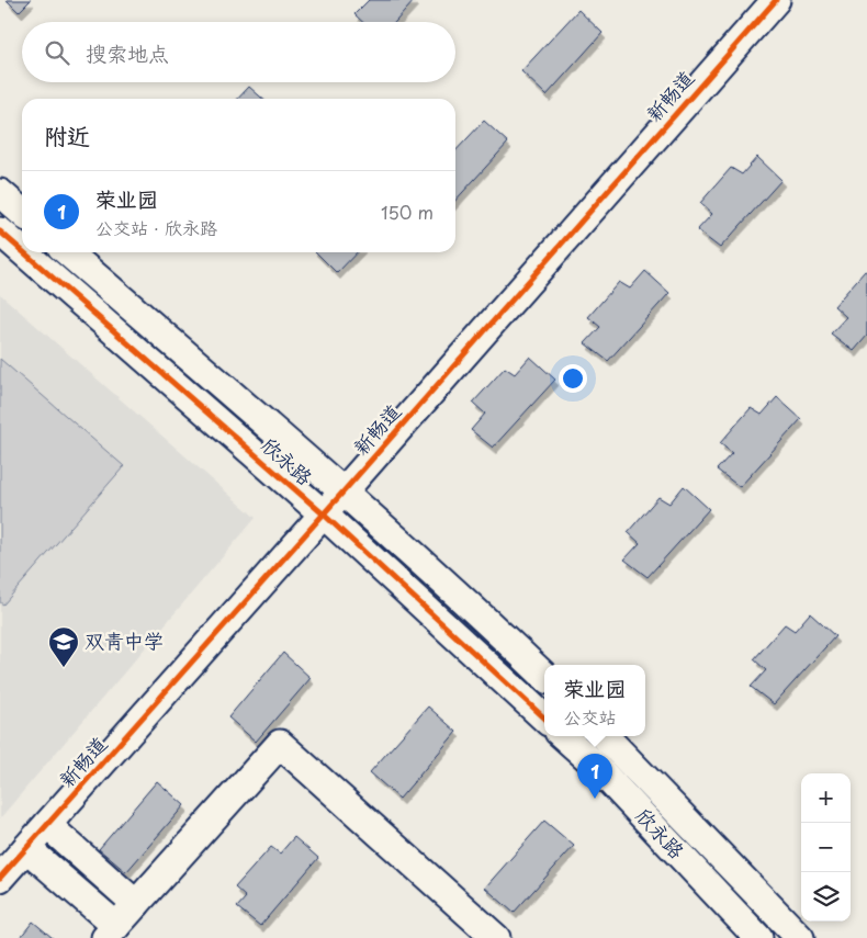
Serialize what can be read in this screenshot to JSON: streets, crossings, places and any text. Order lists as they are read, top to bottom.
{
  "streets": {
    "street": ["新畅道", "欣永路"]
  },
  "crossings": [
    ["新畅道", "欣永路"]
  ],
  "places": {
    "school or university": ["双青中学"]
  },
  "page": {
    "search": "搜索地点",
    "heading": "附近",
    "list": [
      {
        "mark": "1",
        "name": "荣业园",
        "note": "公交站 · 欣永路",
        "value": "150 m"
      }
    ],
    "popup": ["荣业园", "公交站"],
    "pins": "1",
    "map_buttons": ["+", "−"]
  }
}
